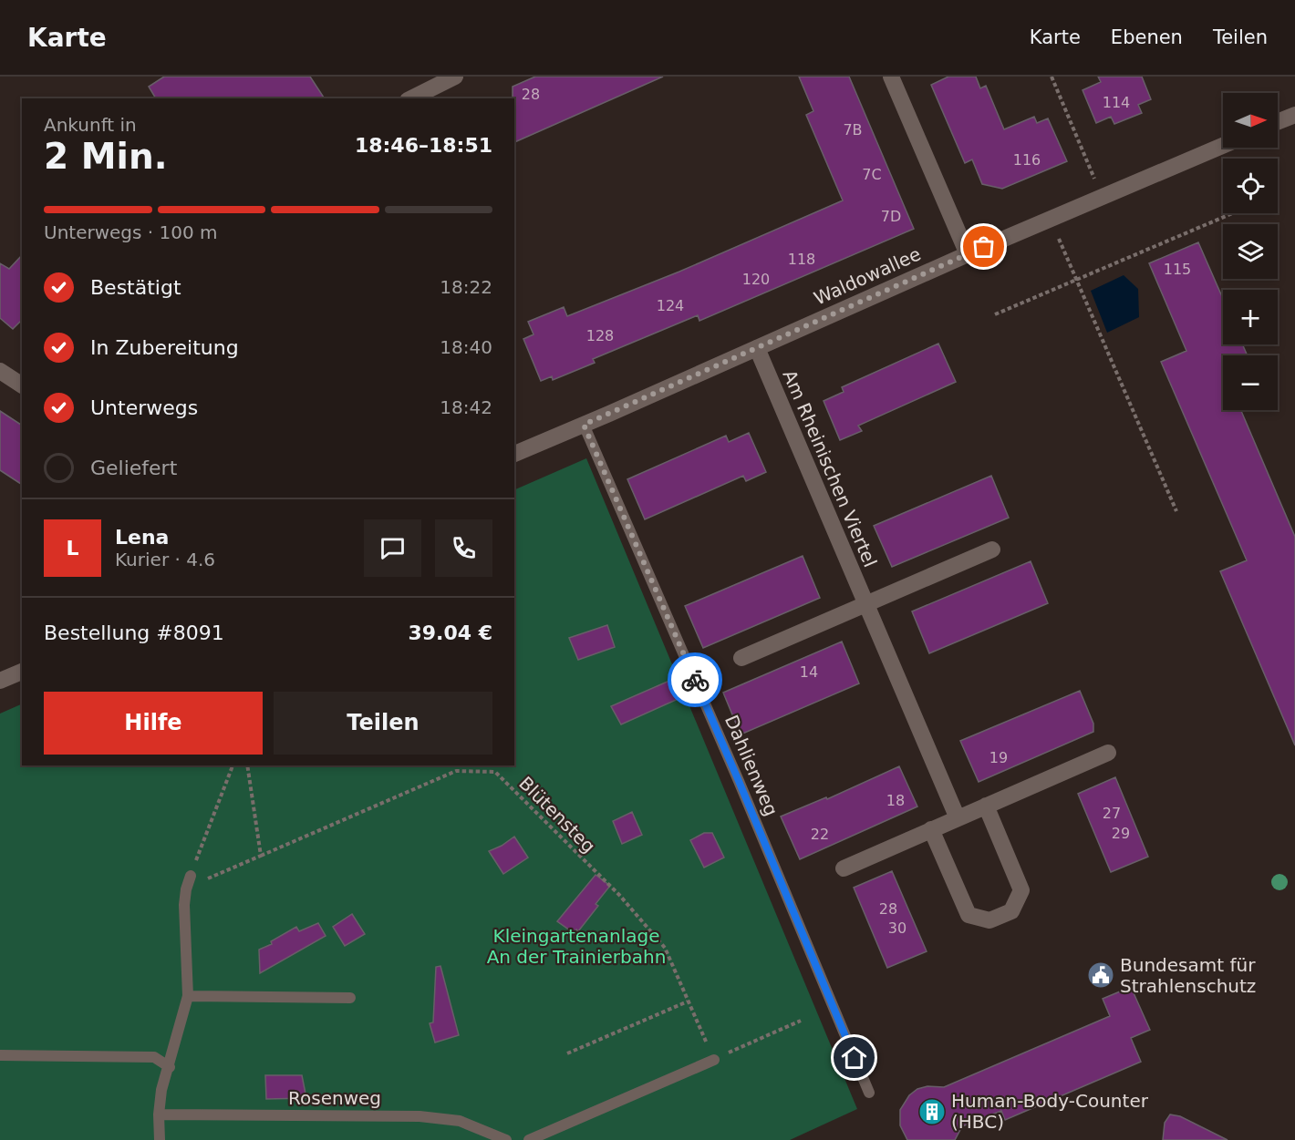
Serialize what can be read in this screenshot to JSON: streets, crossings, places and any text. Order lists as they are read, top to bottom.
{
  "streets": {
    "street": ["Waldowallee", "Am Rheinischen Viertel"],
    "lane": ["Dahlienweg", "Rosenweg"],
    "path": ["Blütensteg"]
  },
  "crossings": [
    ["Waldowallee", "Am Rheinischen Viertel"],
    ["Waldowallee", "Dahlienweg"]
  ],
  "parks": ["Kleingartenanlage An der Trainierbahn"],
  "places": {
    "public building": ["Bundesamt für Strahlenschutz"],
    "building": ["Human-Body-Counter (HBC)"]
  },
  "house_numbers": [
    "28",
    "114",
    "7B",
    "116",
    "7C",
    "7D",
    "118",
    "115",
    "120",
    "124",
    "128",
    "14",
    "19",
    "18",
    "27",
    "29",
    "22",
    "28",
    "30"
  ],
  "north": "right",
  "page": {
    "header": "Karte",
    "nav": ["Karte", "Ebenen", "Teilen"],
    "map_buttons": ["+", "−"],
    "heading": ["2 Min.", "Ankunft in", "18:46–18:51"],
    "panel": [
      "Lena",
      "Kurier · 4.6",
      "Bestellung #8091",
      "39.04 €"
    ],
    "bar": "Unterwegs · 100 m",
    "list": [
      ["Bestätigt", "18:22"],
      ["In Zubereitung", "18:40"],
      ["Unterwegs", "18:42"],
      "Geliefert"
    ],
    "round": "L",
    "buttons": ["Hilfe", "Teilen"]
  }
}
